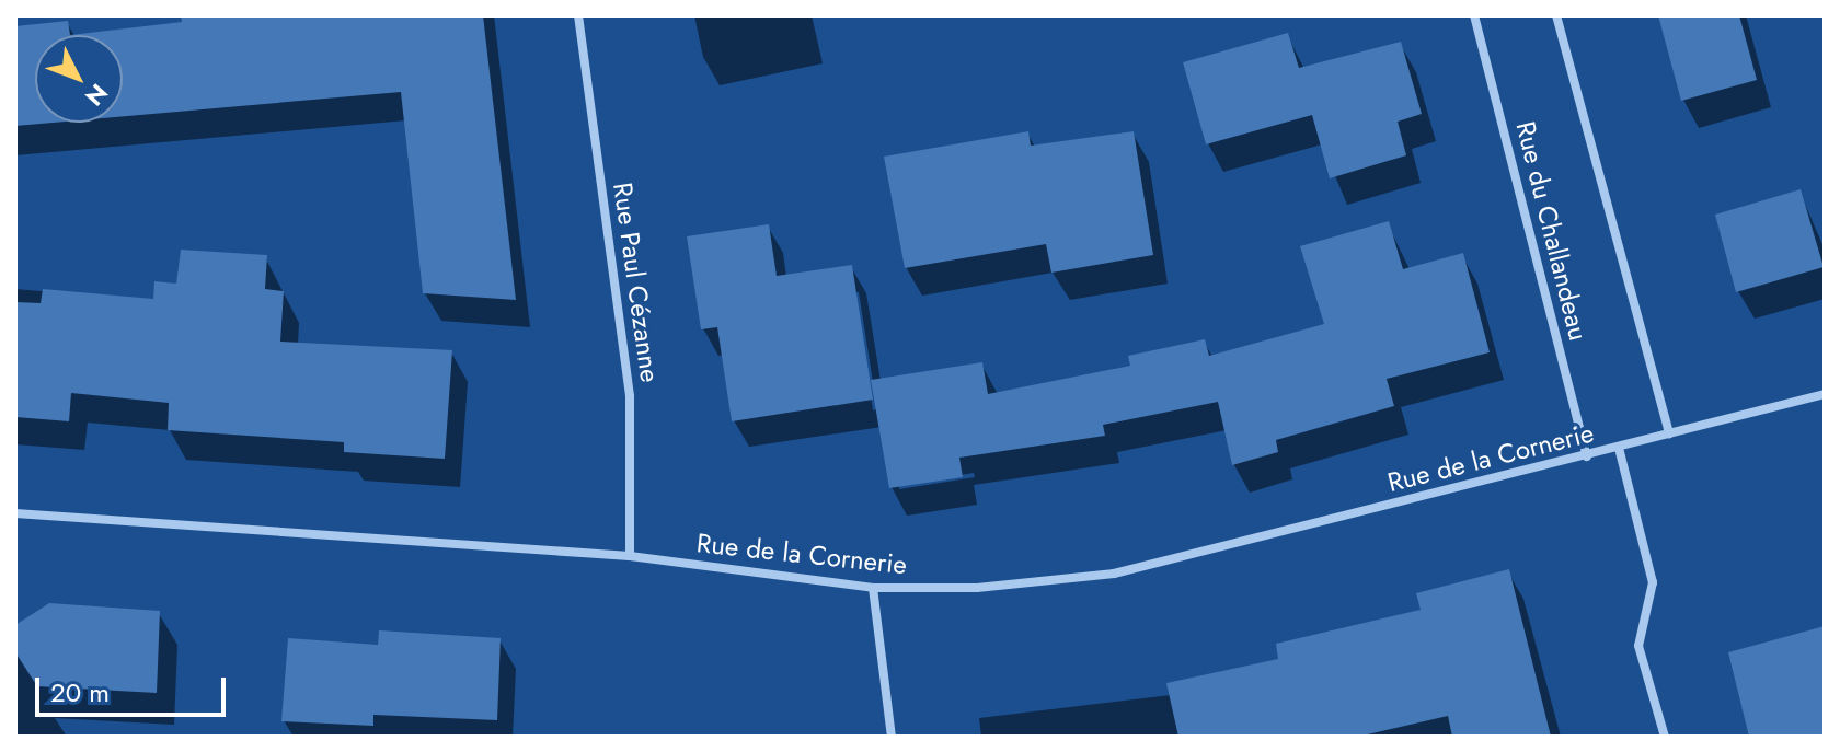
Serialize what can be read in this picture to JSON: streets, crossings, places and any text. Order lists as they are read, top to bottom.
{
  "streets": {
    "street": ["Rue du Challandeau", "Rue Paul Cézanne", "Rue de la Cornerie"]
  },
  "crossings": [
    ["Rue du Challandeau", "Rue de la Cornerie"],
    ["Rue Paul Cézanne", "Rue de la Cornerie"]
  ],
  "scale_bar": "20 m",
  "north": "bottom right"
}
